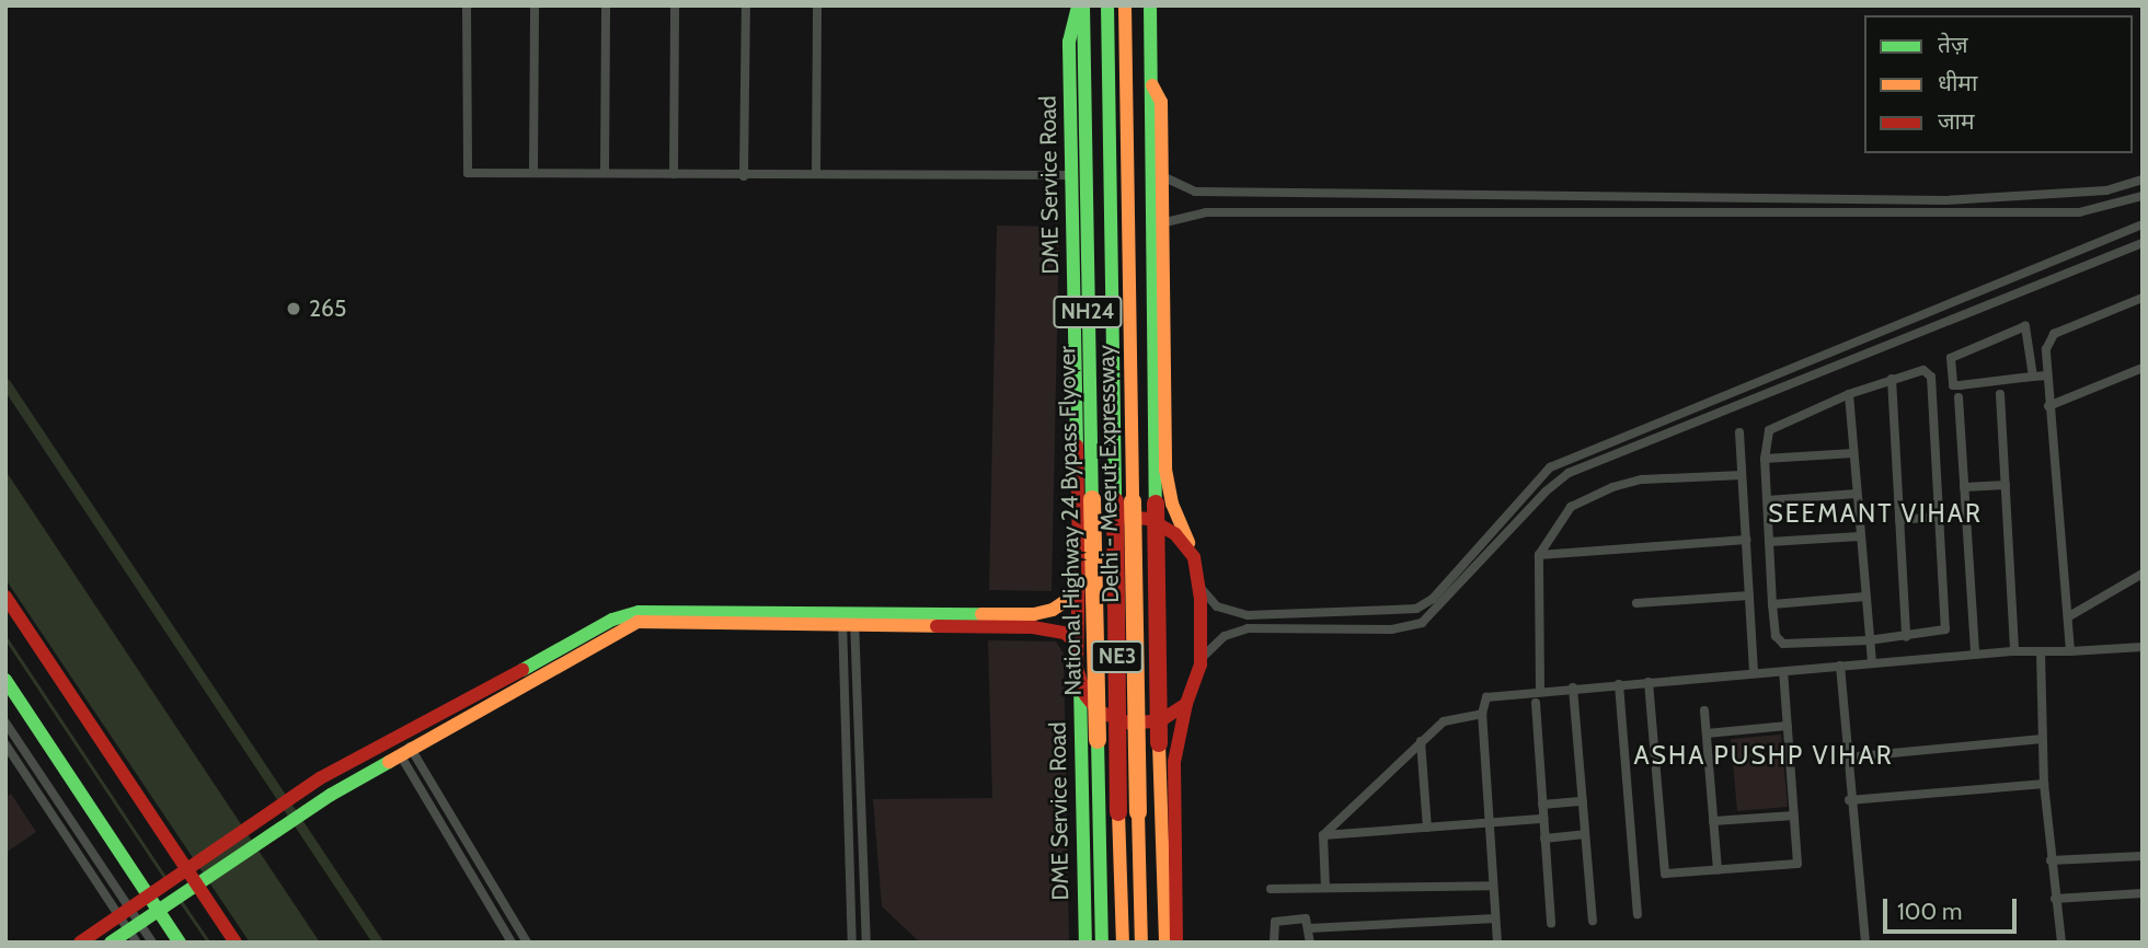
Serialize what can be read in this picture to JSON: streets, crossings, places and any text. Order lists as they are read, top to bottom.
{
  "streets": {
    "main road": [
      "DME Service Road",
      "NH24",
      "Delhi - Meerut Expressway",
      "National Highway 24 Bypass Flyover",
      "NE3"
    ]
  },
  "crossings": [
    ["DME Service Road", "National Highway 24 Bypass Flyover"]
  ],
  "districts": ["SEEMANT VIHAR", "ASHA PUSHP VIHAR"],
  "places": ["265"],
  "legend": ["तेज़", "धीमा", "जाम"],
  "scale_bar": "100 m"
}
